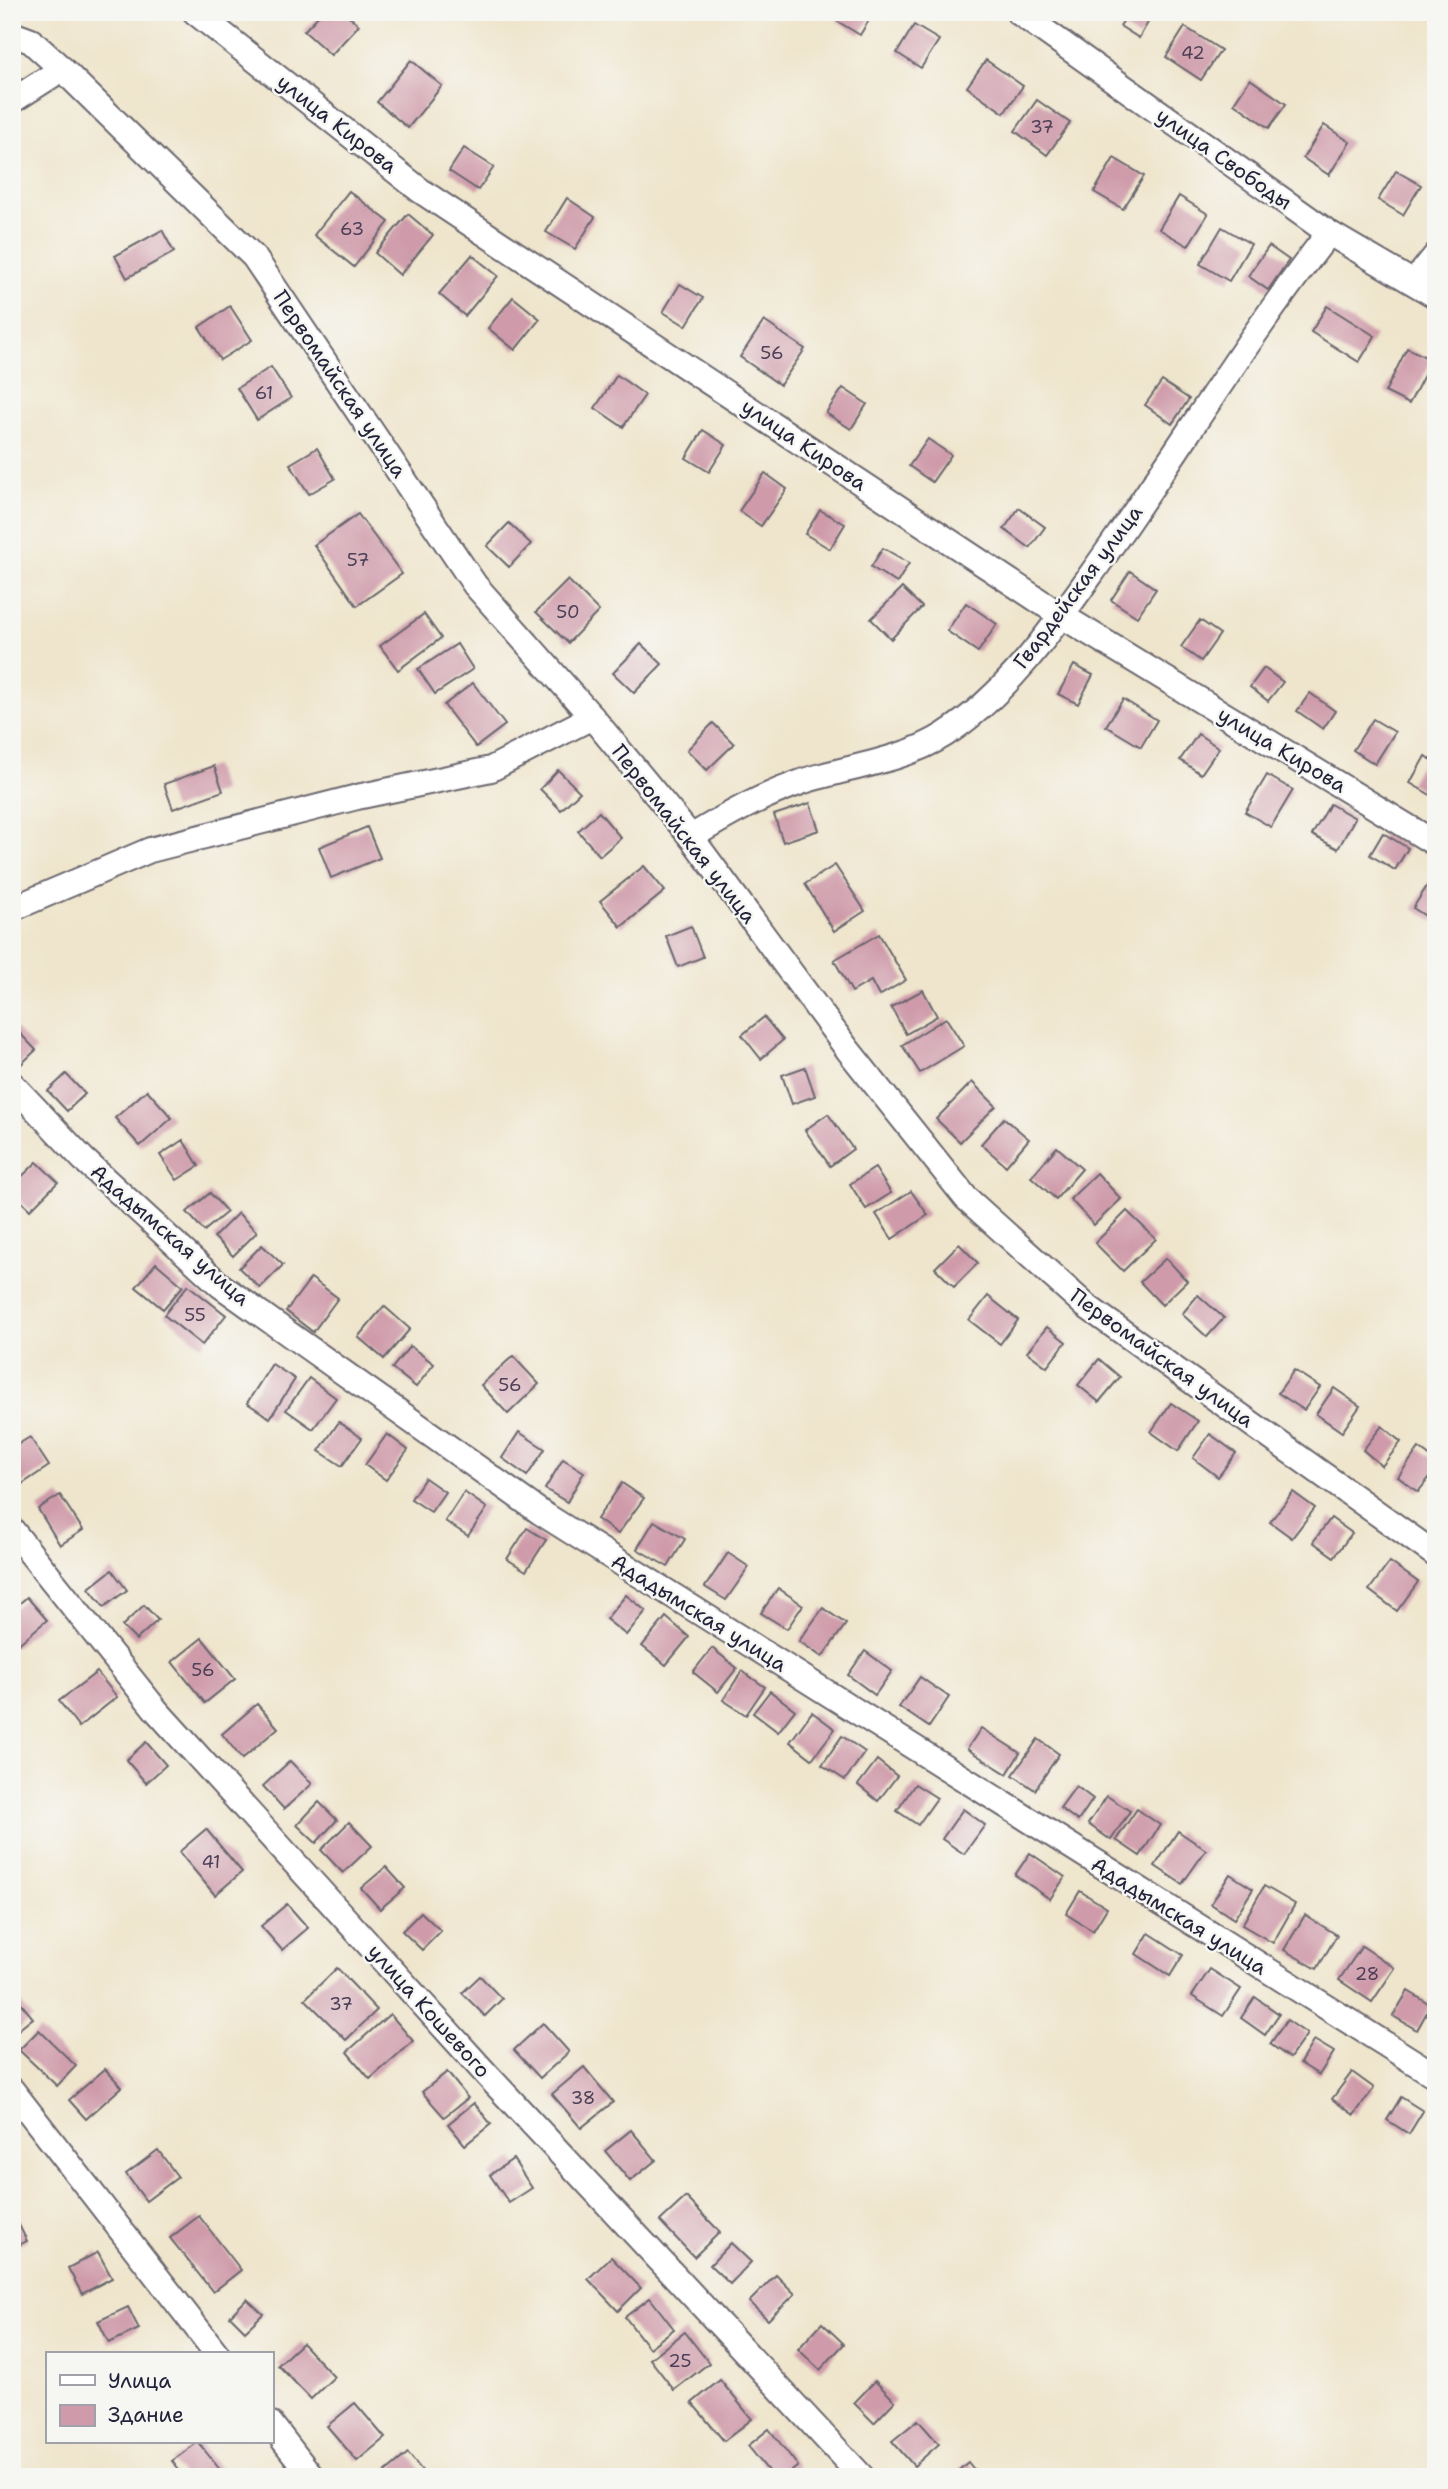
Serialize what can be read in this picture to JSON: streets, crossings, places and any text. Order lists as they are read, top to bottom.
{
  "streets": {
    "street": [
      "улица Кирова",
      "улица Свободы",
      "Первомайская улица",
      "Гвардейская улица",
      "Ададымская улица",
      "улица Кошевого"
    ]
  },
  "crossings": [
    ["улица Кирова", "Гвардейская улица"],
    ["улица Свободы", "Гвардейская улица"],
    ["Первомайская улица", "Гвардейская улица"]
  ],
  "house_numbers": [
    "42",
    "37",
    "63",
    "56",
    "61",
    "57",
    "50",
    "55",
    "56",
    "56",
    "41",
    "28",
    "37",
    "38",
    "25"
  ],
  "legend": ["Улица", "Здание"]
}
